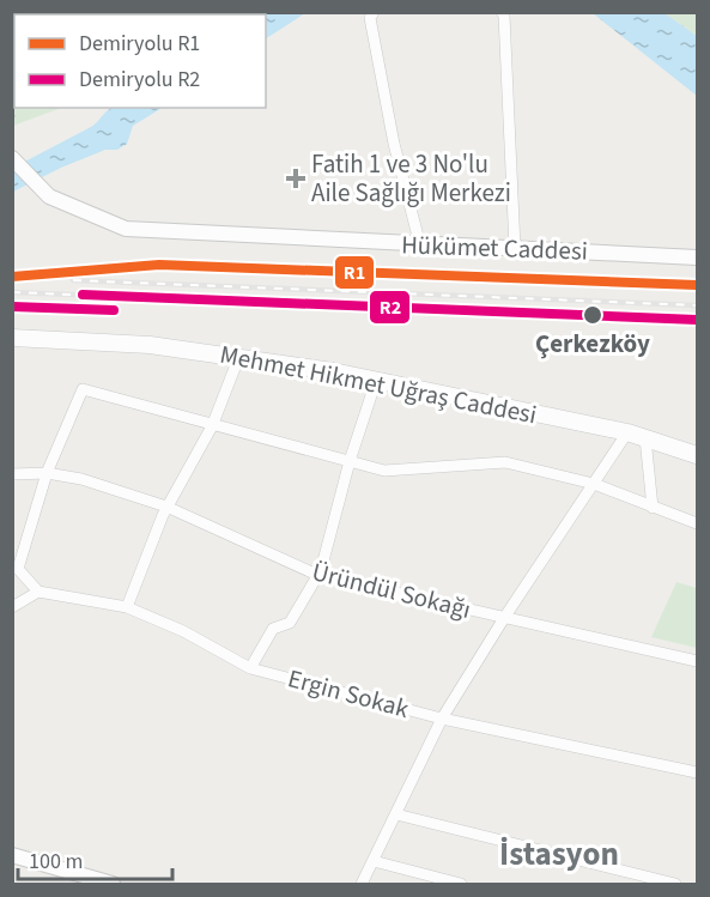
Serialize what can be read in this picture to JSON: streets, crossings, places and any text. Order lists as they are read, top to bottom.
{
  "streets": {
    "main road": ["Mehmet Hikmet Uğraş Caddesi"],
    "street": ["Hükümet Caddesi", "Üründül Sokağı", "Ergin Sokak"]
  },
  "districts": ["İstasyon"],
  "places": {
    "health": ["Fatih 1 ve 3 No'lu Aile Sağlığı Merkezi"],
    "other": ["Çerkezköy"]
  },
  "lines": ["rail line R1", "rail line R2"],
  "legend": ["Demiryolu R1", "Demiryolu R2"],
  "scale_bar": "100 m"
}
